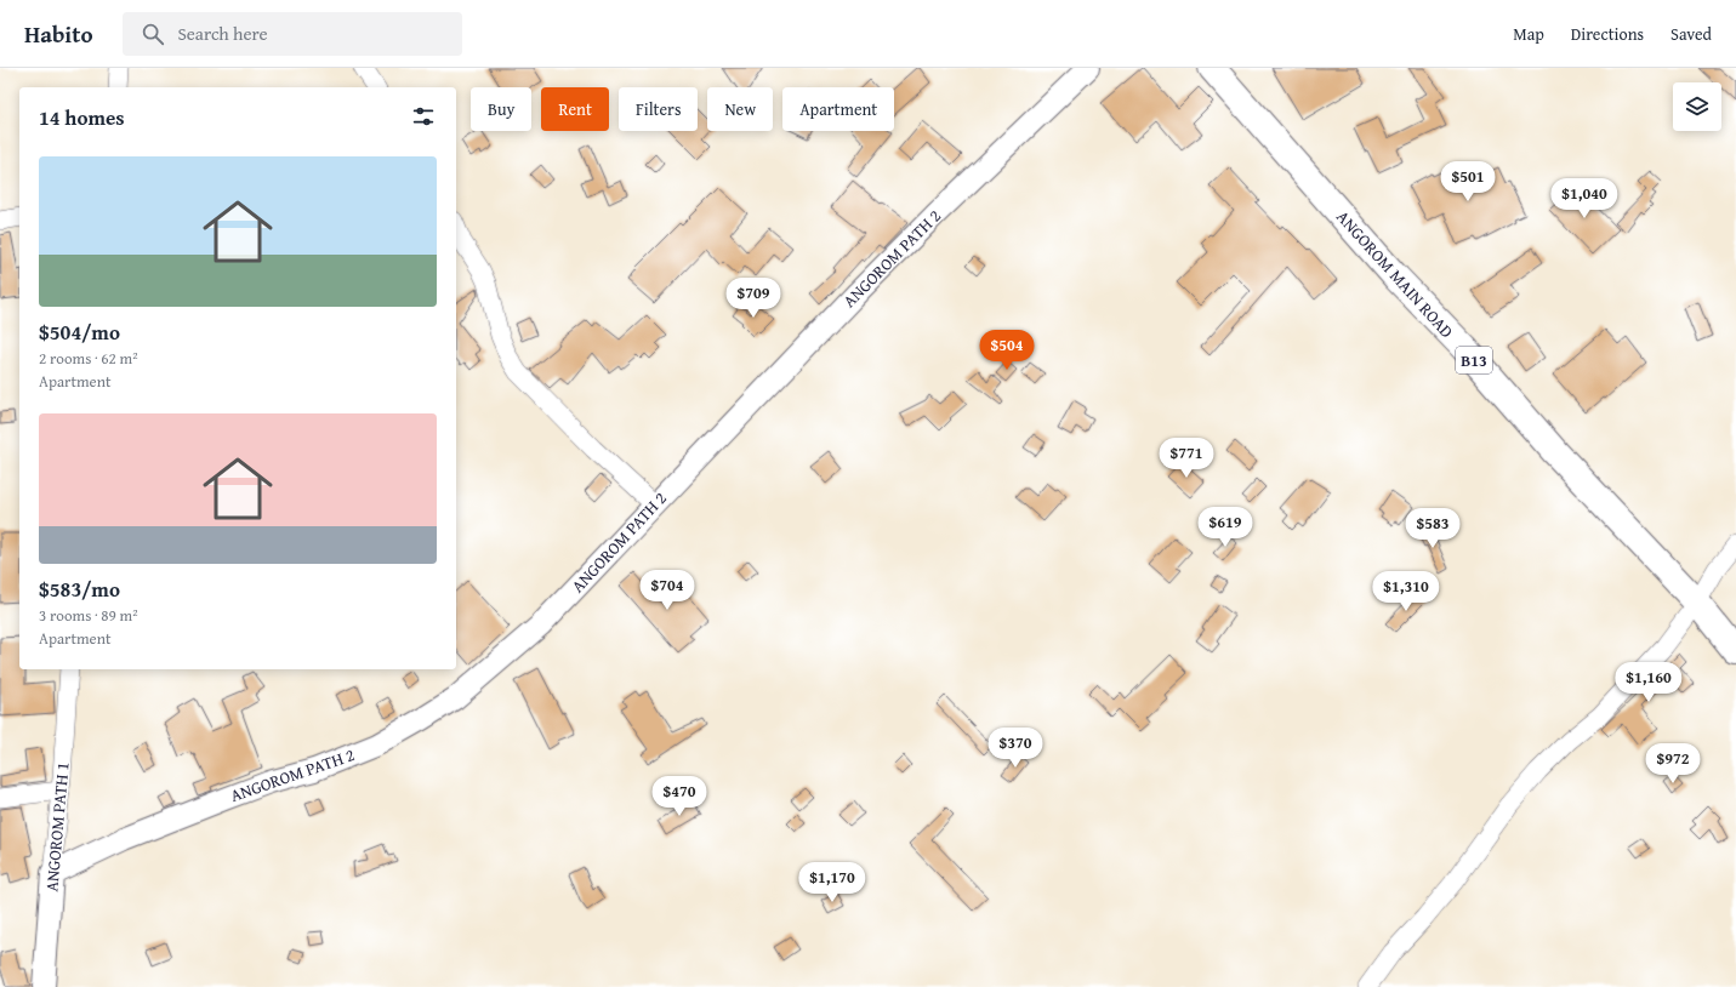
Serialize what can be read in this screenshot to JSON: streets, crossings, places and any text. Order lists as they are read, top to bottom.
{
  "streets": {
    "highway": ["ANGOROM MAIN ROAD", "B13"],
    "street": ["ANGOROM PATH 2", "ANGOROM PATH 1"]
  },
  "crossings": [
    ["ANGOROM PATH 2", "ANGOROM PATH 1"]
  ],
  "page": {
    "header": "Habito",
    "search": "Search here",
    "nav": ["Map", "Directions", "Saved"],
    "chip": [
      "Buy",
      "Rent",
      "Filters",
      "New",
      "Apartment"
    ],
    "heading": "14 homes",
    "list": [
      {
        "name": "$504/mo",
        "note": "2 rooms · 62 m² · Apartment"
      },
      {
        "name": "$583/mo",
        "note": "3 rooms · 89 m² · Apartment"
      }
    ],
    "price": [
      "$501",
      "$1,040",
      "$709",
      "$504",
      "$771",
      "$619",
      "$583",
      "$704",
      "$1,310",
      "$1,160",
      "$370",
      "$972",
      "$470",
      "$1,170"
    ]
  }
}
